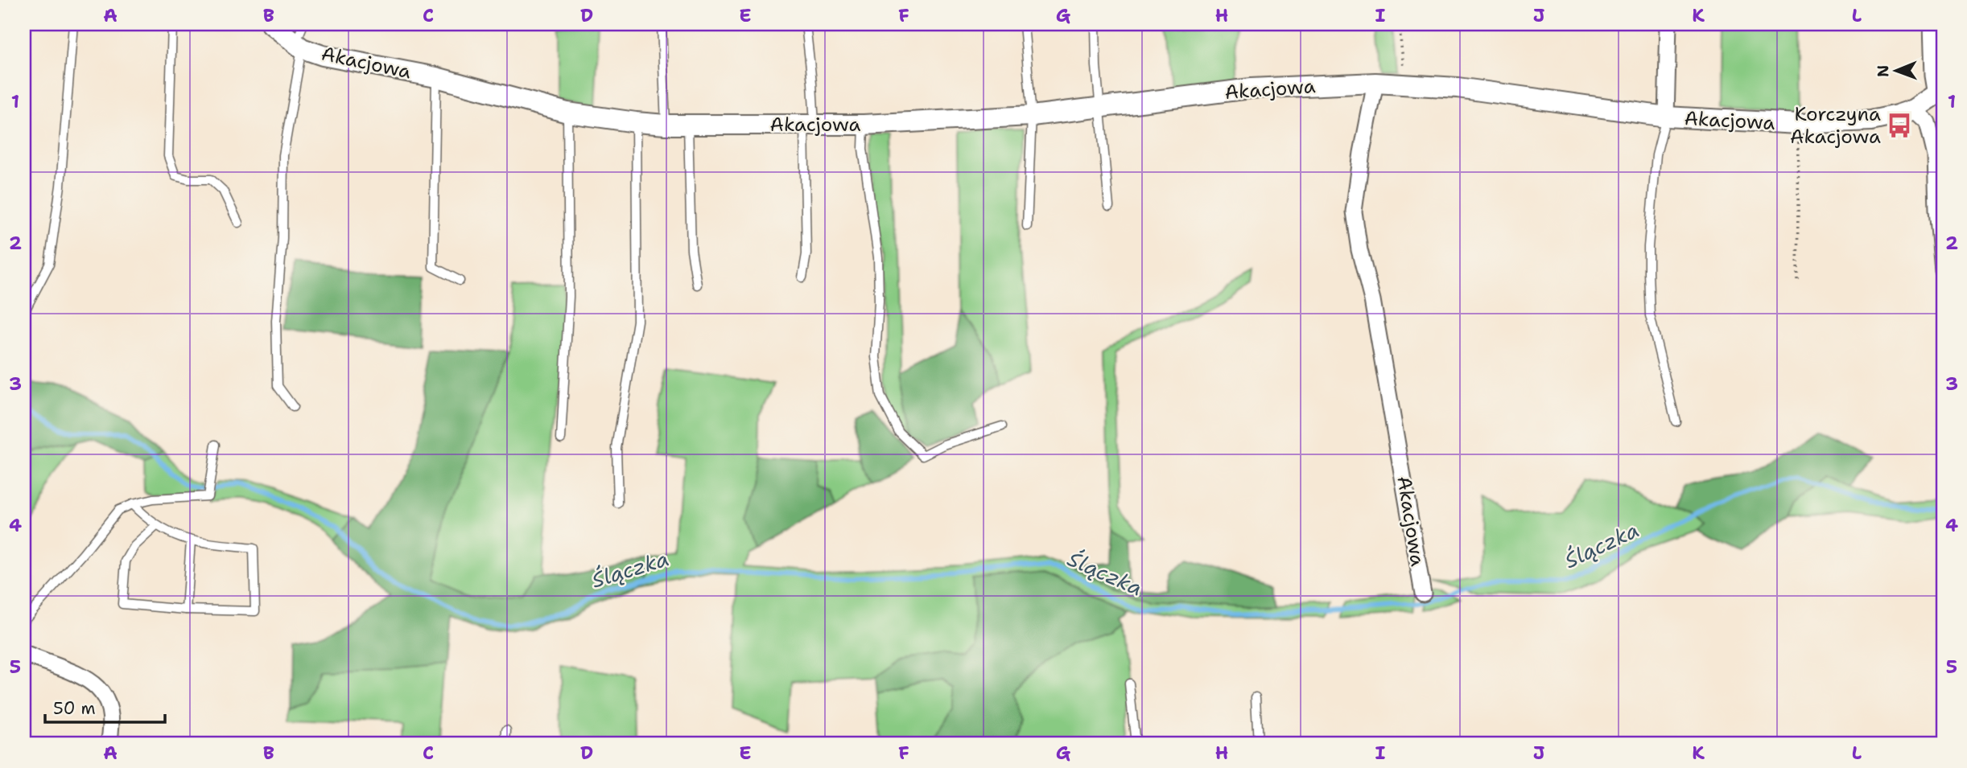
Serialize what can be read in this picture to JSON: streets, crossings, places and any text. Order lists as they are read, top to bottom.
{
  "streets": {
    "street": ["Akacjowa"]
  },
  "water": ["Ślączka"],
  "places": {
    "bus stop": ["Korczyna Akacjowa"]
  },
  "scale_bar": "50 m",
  "north": "left",
  "grid": {
    "columns": [
      "A",
      "B",
      "C",
      "D",
      "E",
      "F",
      "G",
      "H",
      "I",
      "J",
      "K",
      "L"
    ],
    "rows": [
      "1",
      "2",
      "3",
      "4",
      "5"
    ]
  }
}
